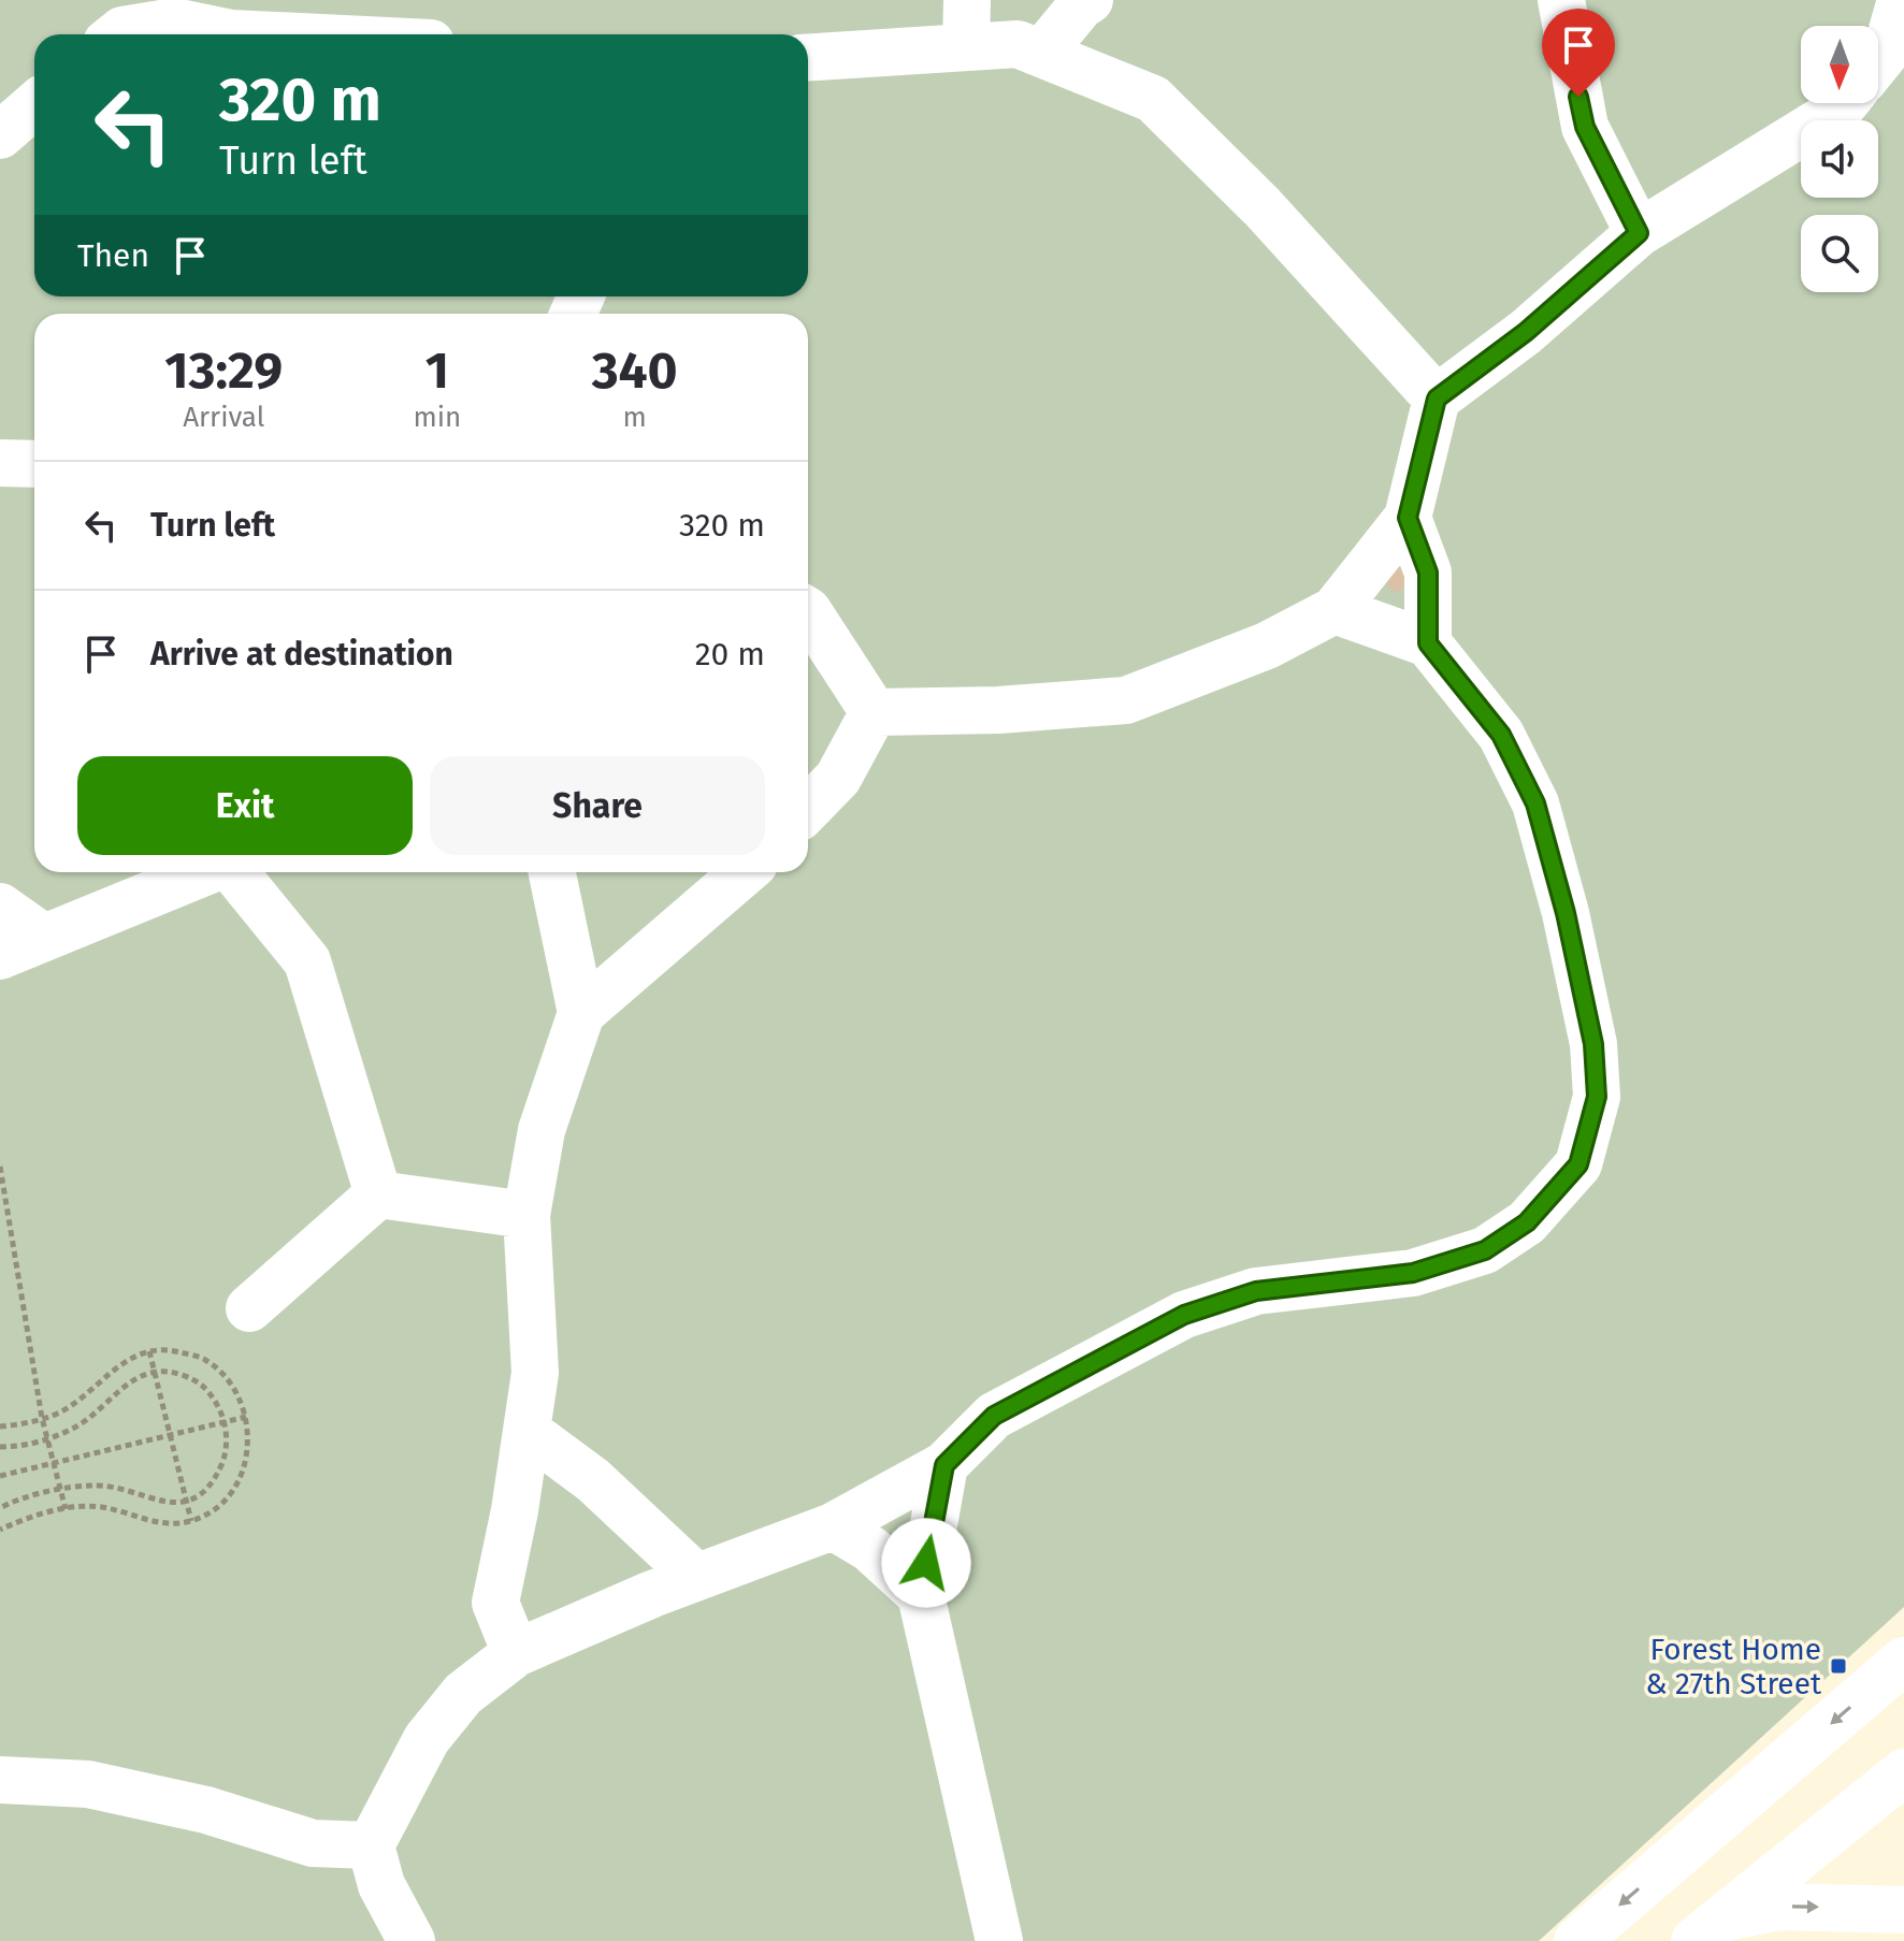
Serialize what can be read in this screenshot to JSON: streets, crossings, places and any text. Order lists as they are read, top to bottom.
{
  "places": {
    "transit": ["Forest Home & 27th Street"]
  },
  "north": "bottom",
  "page": {
    "turn": ["320 m", "Turn left"],
    "then": "Then",
    "eta": [
      "13:29",
      "Arrival",
      "1",
      "min",
      "340",
      "m"
    ],
    "list": [
      {
        "name": "Turn left",
        "value": "320 m"
      },
      {
        "name": "Arrive at destination",
        "value": "20 m"
      }
    ],
    "buttons": ["Exit", "Share"]
  }
}
